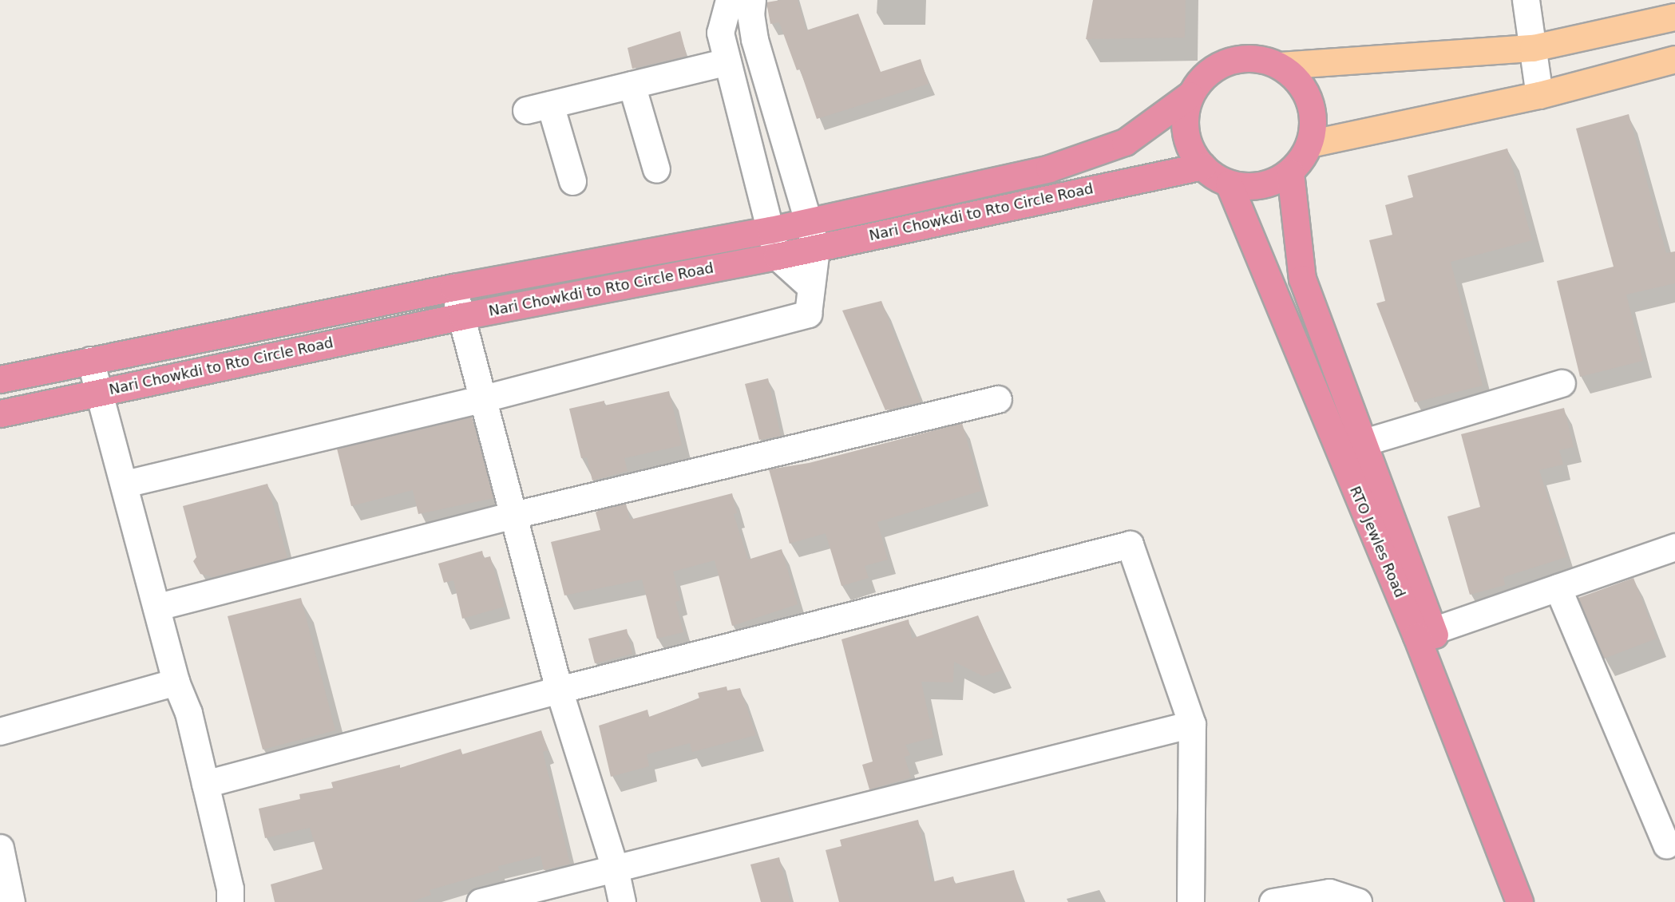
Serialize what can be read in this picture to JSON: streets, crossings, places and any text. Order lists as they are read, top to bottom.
{
  "streets": {
    "highway": ["Nari Chowkdi to Rto Circle Road", "RTO Jewles Road"]
  },
  "crossings": [
    ["Nari Chowkdi to Rto Circle Road", "RTO Jewles Road"]
  ]
}
